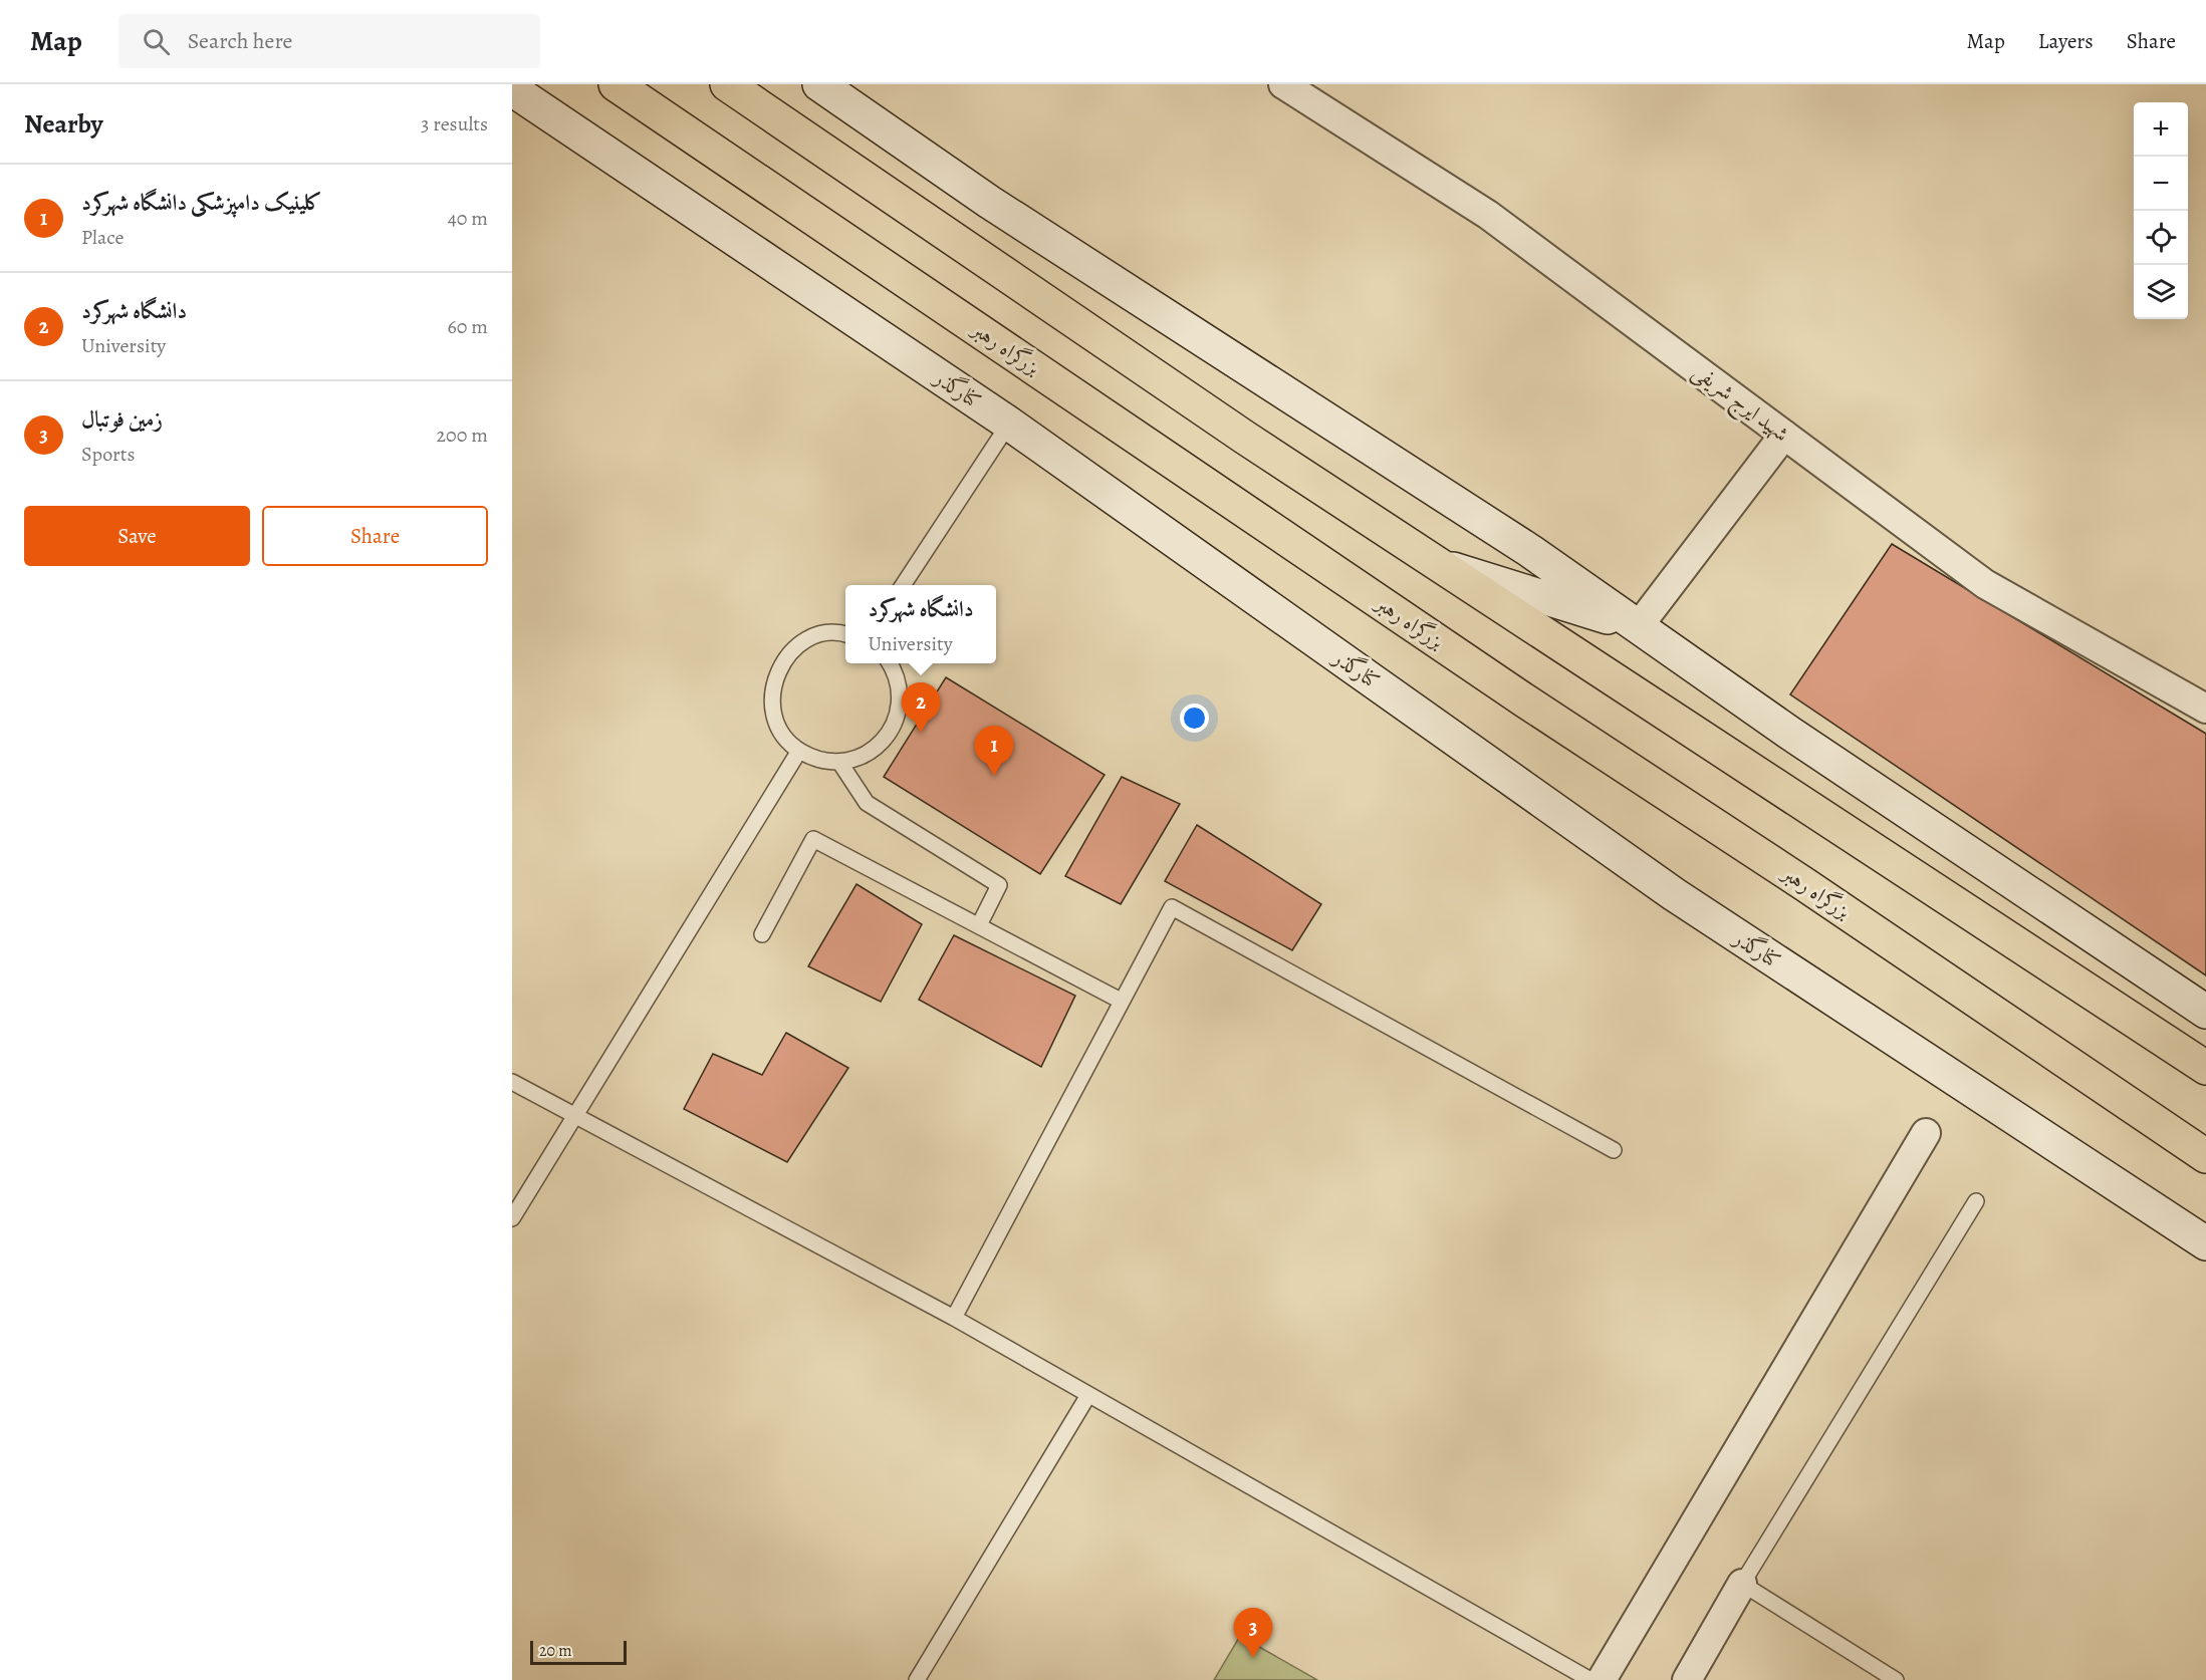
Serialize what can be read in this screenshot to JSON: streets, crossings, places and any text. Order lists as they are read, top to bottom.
{
  "streets": {
    "highway": ["بزرگراه رهبر"],
    "main road": ["کنارگذر"],
    "street": ["شهید ایرج شریفی"]
  },
  "scale_bar": "20 m",
  "page": {
    "header": "Map",
    "search": "Search here",
    "nav": ["Map", "Layers", "Share"],
    "heading": ["Nearby", "3 results"],
    "map_buttons": ["+", "−"],
    "list": [
      {
        "mark": "1",
        "name": "کلینیک دامپزشکی دانشگاه شهرکرد",
        "note": "Place",
        "value": "40 m"
      },
      {
        "mark": "2",
        "name": "دانشگاه شهرکرد",
        "note": "University",
        "value": "60 m"
      },
      {
        "mark": "3",
        "name": "زمین فوتبال",
        "note": "Sports",
        "value": "200 m"
      }
    ],
    "buttons": ["Save", "Share"],
    "popup": ["دانشگاه شهرکرد", "University"],
    "pins": ["2", "1", "3"],
    "scale": "20 m"
  }
}
